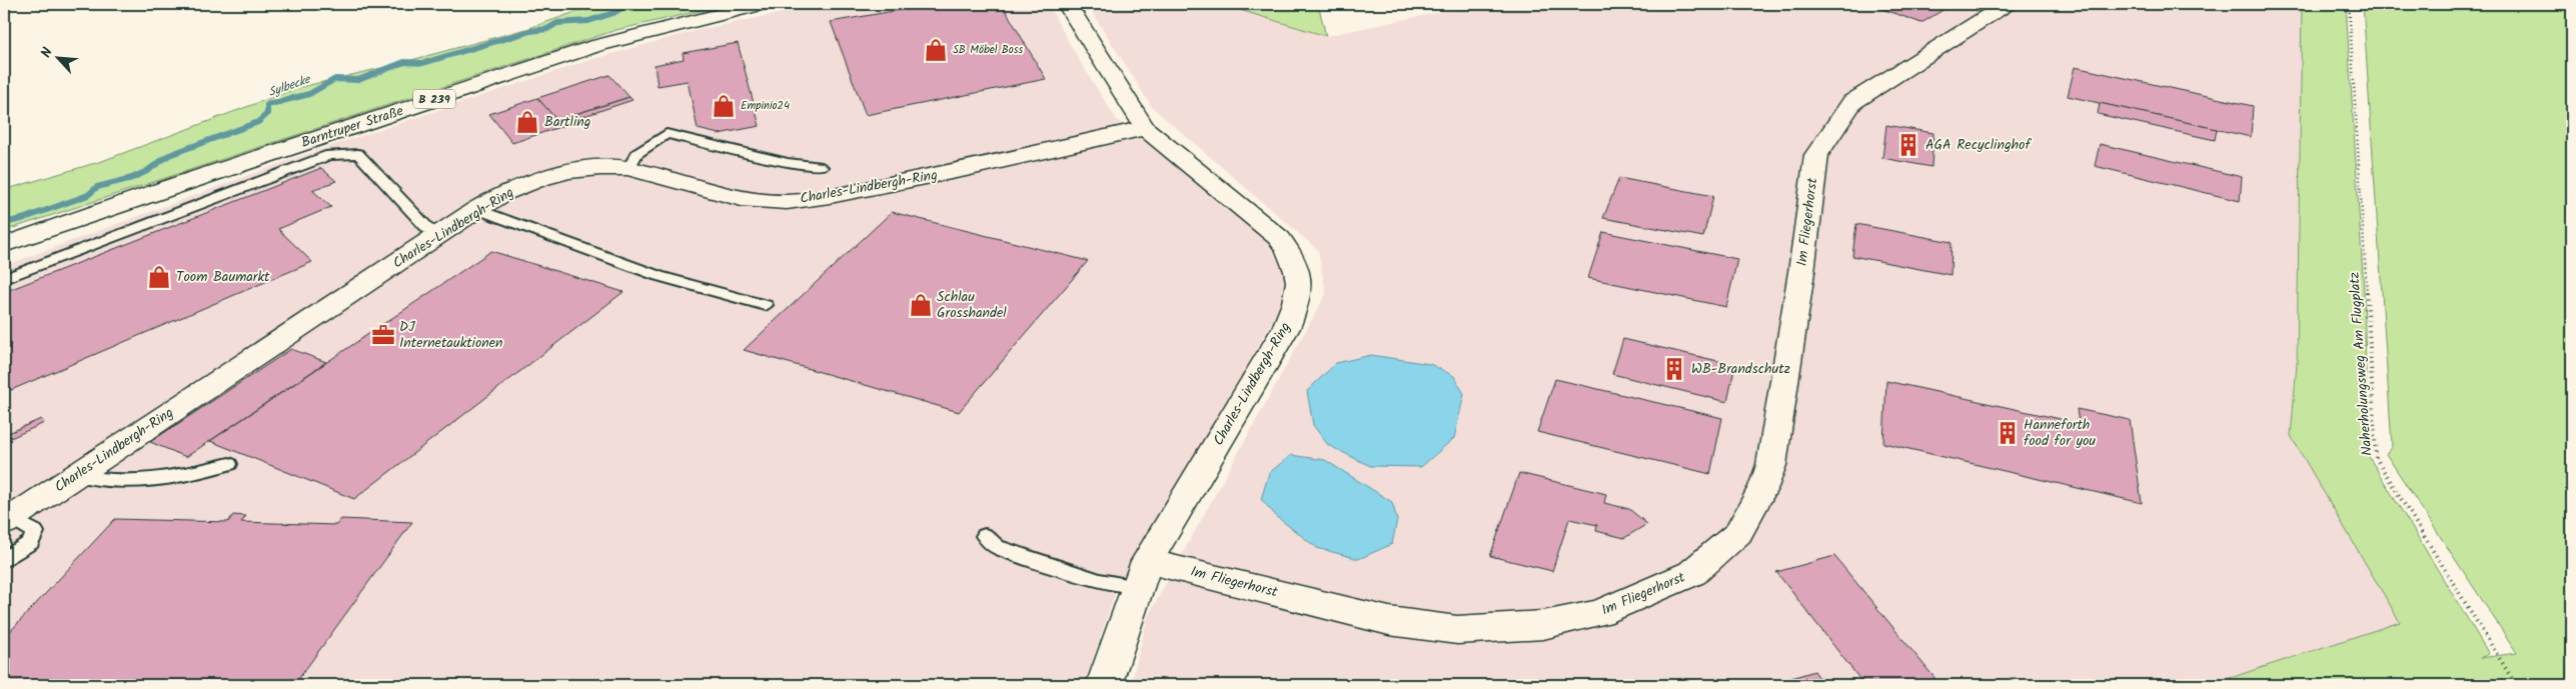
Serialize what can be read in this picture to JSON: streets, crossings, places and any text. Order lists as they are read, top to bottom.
{
  "streets": {
    "street": [
      "B 239",
      "Barntruper Straße",
      "Charles-Lindbergh-Ring",
      "Im Fliegerhorst"
    ],
    "path": ["Naherholungsweg Am Flugplatz"]
  },
  "crossings": [
    ["Charles-Lindbergh-Ring", "Im Fliegerhorst"]
  ],
  "water": ["Sylbecke"],
  "places": {
    "shop": [
      "SB Möbel Boss",
      "Empinio24",
      "Bartling",
      "Toom Baumarkt",
      "Schlau Grosshandel"
    ],
    "building": ["AGA Recyclinghof", "WB-Brandschutz", "Hanneforth food for you"],
    "office": ["DJ Internetauktionen"]
  },
  "north": "top left"
}
